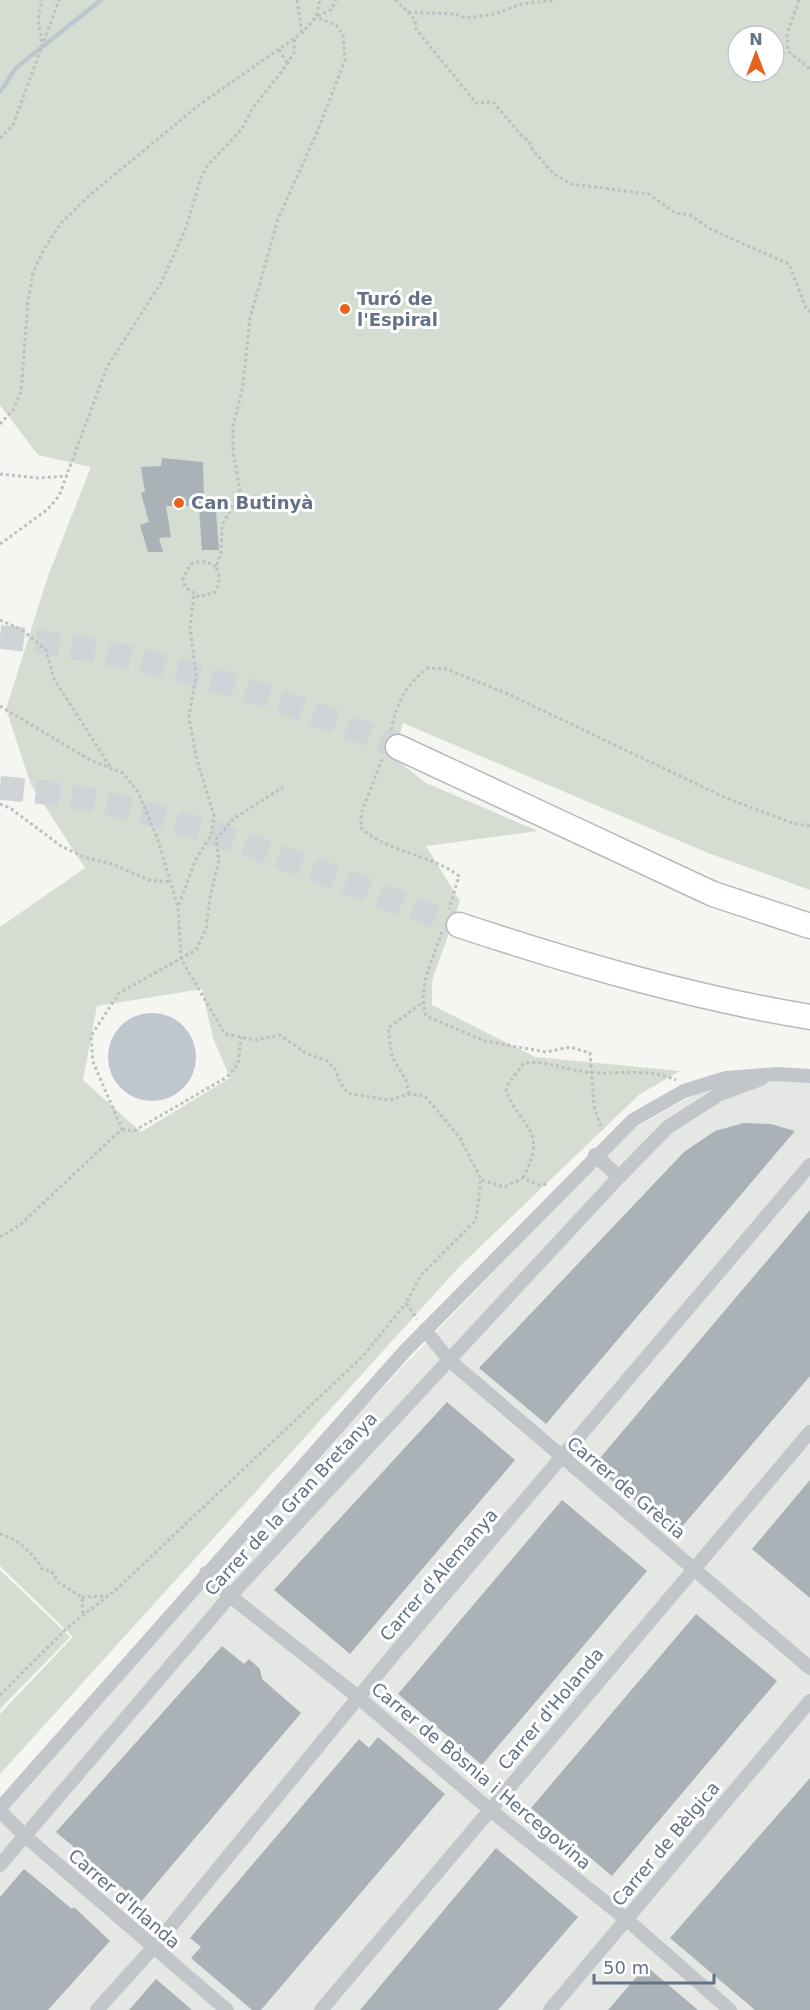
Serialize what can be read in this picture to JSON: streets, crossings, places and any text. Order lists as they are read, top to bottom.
{
  "streets": {
    "street": [
      "Carrer de Grècia",
      "Carrer de la Gran Bretanya",
      "Carrer d'Alemanya",
      "Carrer d'Holanda",
      "Carrer de Bòsnia i Hercegovina",
      "Carrer de Bèlgica",
      "Carrer d'Irlanda"
    ]
  },
  "crossings": [
    ["Carrer de Grècia", "Carrer de la Gran Bretanya"],
    ["Carrer de Grècia", "Carrer d'Alemanya"],
    ["Carrer de Grècia", "Carrer d'Holanda"],
    ["Carrer de la Gran Bretanya", "Carrer de Bòsnia i Hercegovina"],
    ["Carrer de la Gran Bretanya", "Carrer d'Irlanda"],
    ["Carrer d'Alemanya", "Carrer de Bòsnia i Hercegovina"],
    ["Carrer d'Alemanya", "Carrer d'Irlanda"],
    ["Carrer d'Holanda", "Carrer de Bòsnia i Hercegovina"],
    ["Carrer de Bòsnia i Hercegovina", "Carrer de Bèlgica"]
  ],
  "places": ["Turó de l'Espiral", "Can Butinyà"],
  "scale_bar": "50 m",
  "north": "top"
}
